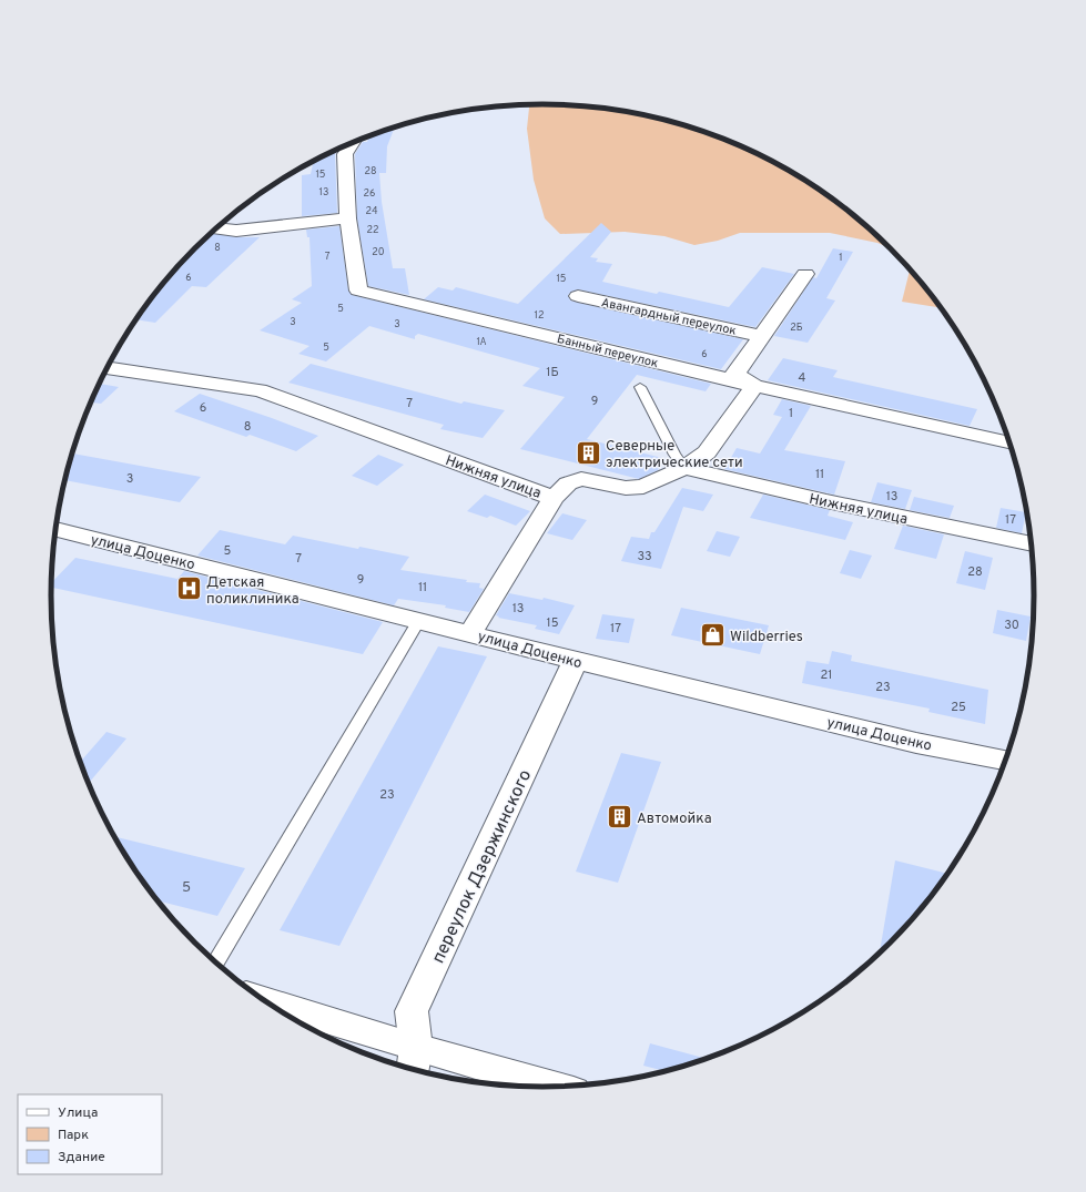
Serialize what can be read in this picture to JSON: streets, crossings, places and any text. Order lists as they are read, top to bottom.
{
  "streets": {
    "street": [
      "Авангардный переулок",
      "Банный переулок",
      "Нижняя улица",
      "улица Доценко",
      "переулок Дзержинского"
    ]
  },
  "crossings": [
    ["улица Доценко", "переулок Дзержинского"]
  ],
  "places": {
    "building": ["Северные электрические сети", "Автомойка"],
    "hospital": ["Детская поликлиника"],
    "shop": ["Wildberries"]
  },
  "house_numbers": [
    "28",
    "15",
    "13",
    "26",
    "24",
    "22",
    "8",
    "20",
    "7",
    "1",
    "6",
    "15",
    "5",
    "12",
    "3",
    "3",
    "2Б",
    "1А",
    "5",
    "6",
    "1Б",
    "4",
    "9",
    "7",
    "6",
    "1",
    "8",
    "11",
    "3",
    "13",
    "17",
    "5",
    "33",
    "7",
    "28",
    "9",
    "11",
    "13",
    "15",
    "30",
    "17",
    "21",
    "23",
    "25",
    "23",
    "5"
  ],
  "legend": ["Улица", "Парк", "Здание"]
}
